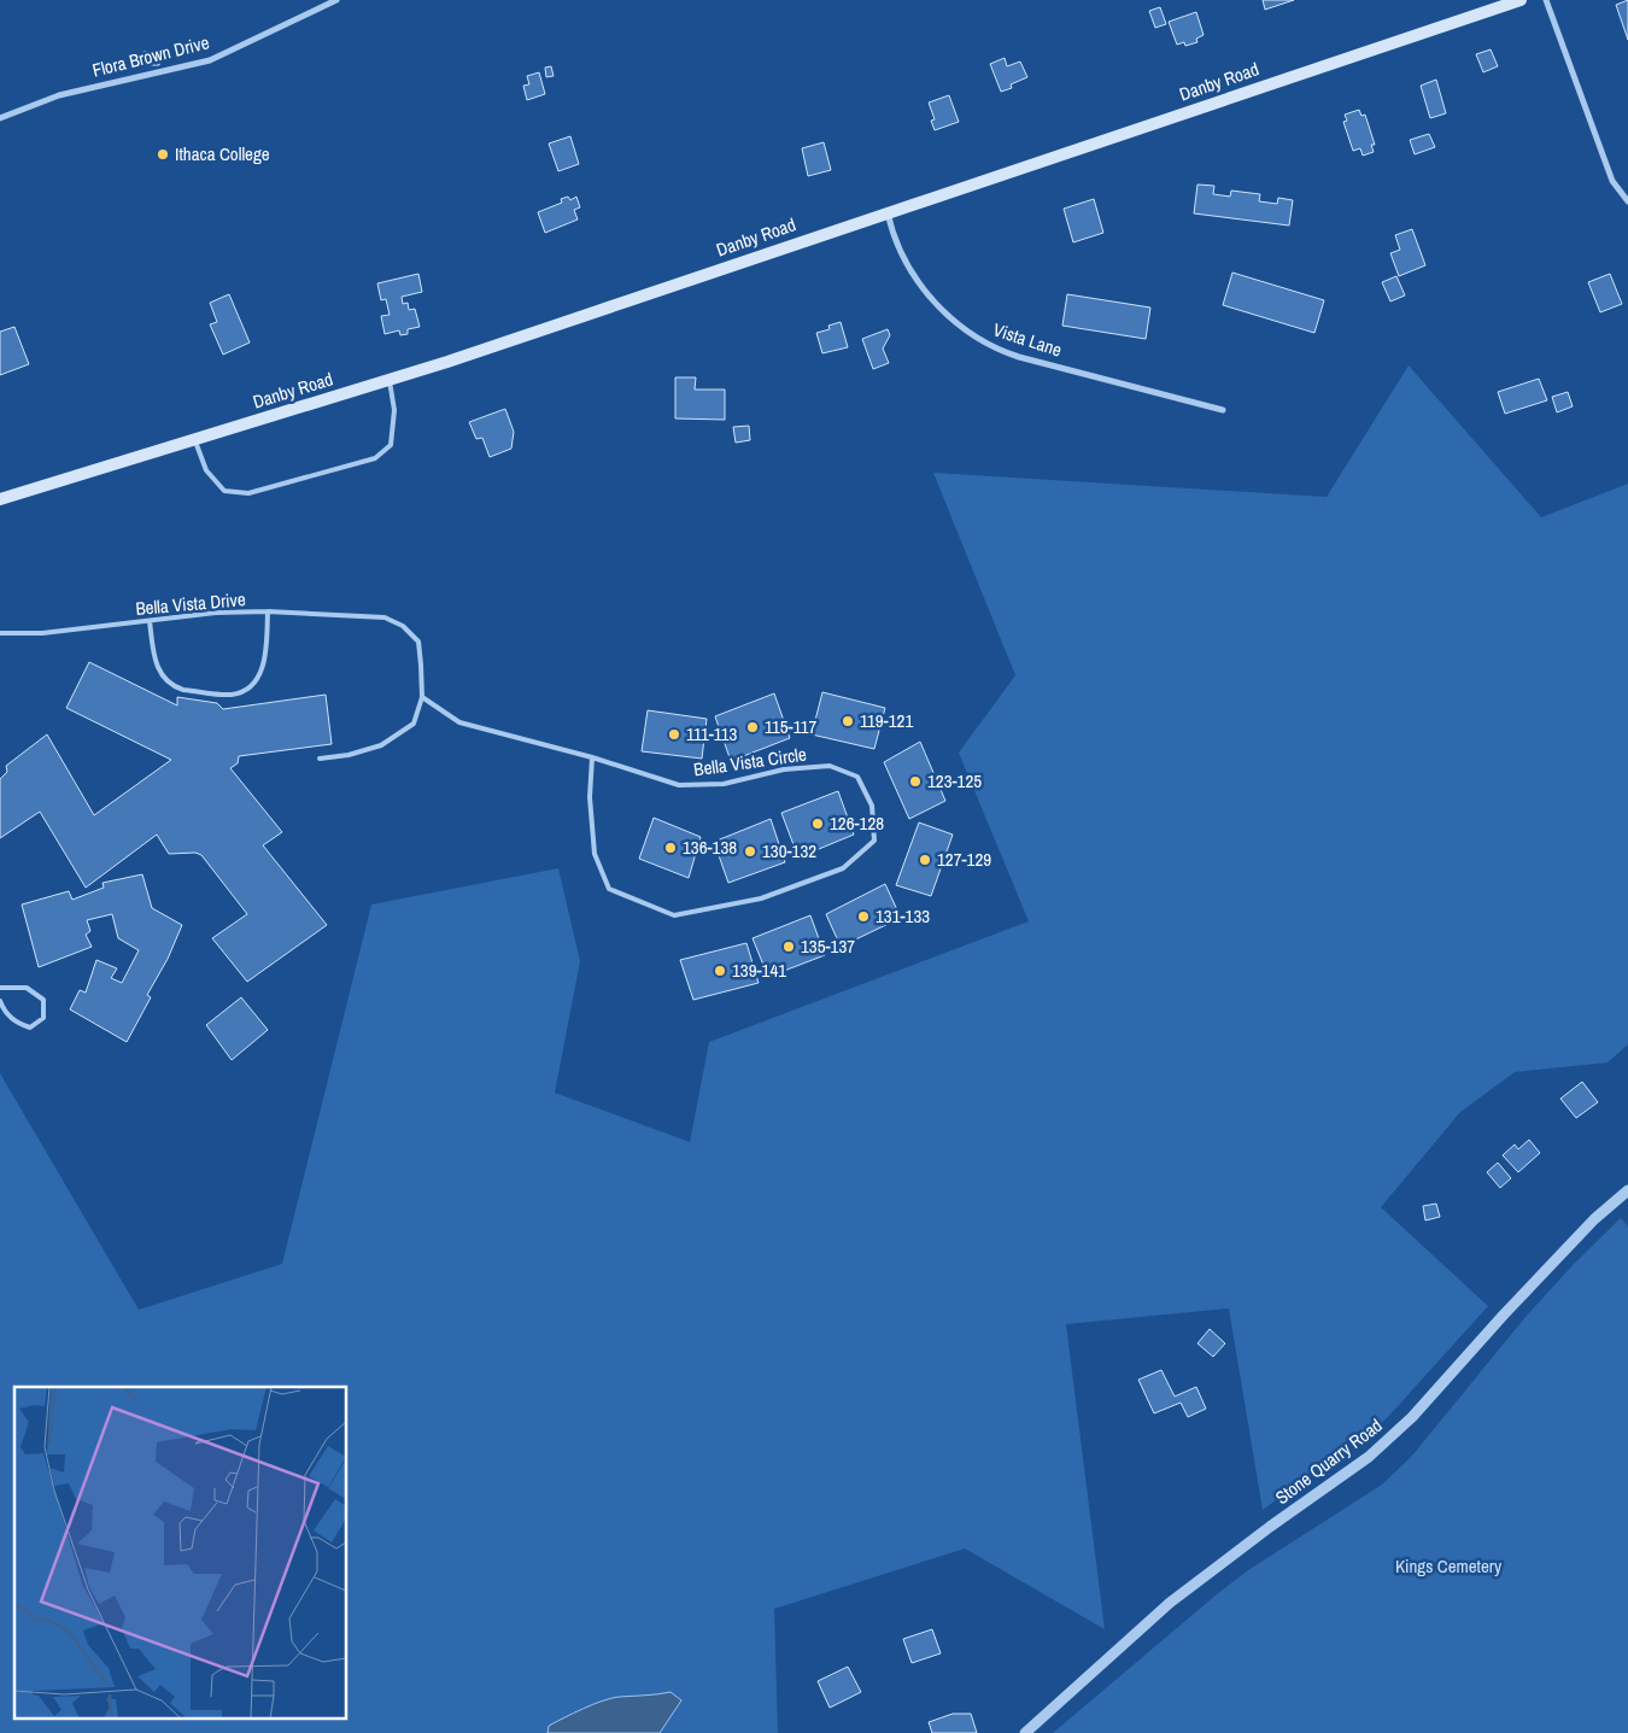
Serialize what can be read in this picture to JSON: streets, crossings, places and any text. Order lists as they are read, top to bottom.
{
  "streets": {
    "main road": ["Danby Road"],
    "street": ["Flora Brown Drive", "Vista Lane", "Stone Quarry Road"],
    "lane": ["Bella Vista Drive", "Bella Vista Circle"]
  },
  "crossings": [
    ["Danby Road", "Vista Lane"],
    ["Bella Vista Drive", "Bella Vista Circle"]
  ],
  "parks": ["Kings Cemetery"],
  "places": [
    "Ithaca College",
    "119-121",
    "115-117",
    "111-113",
    "123-125",
    "126-128",
    "136-138",
    "130-132",
    "127-129",
    "131-133",
    "135-137",
    "139-141"
  ]
}
